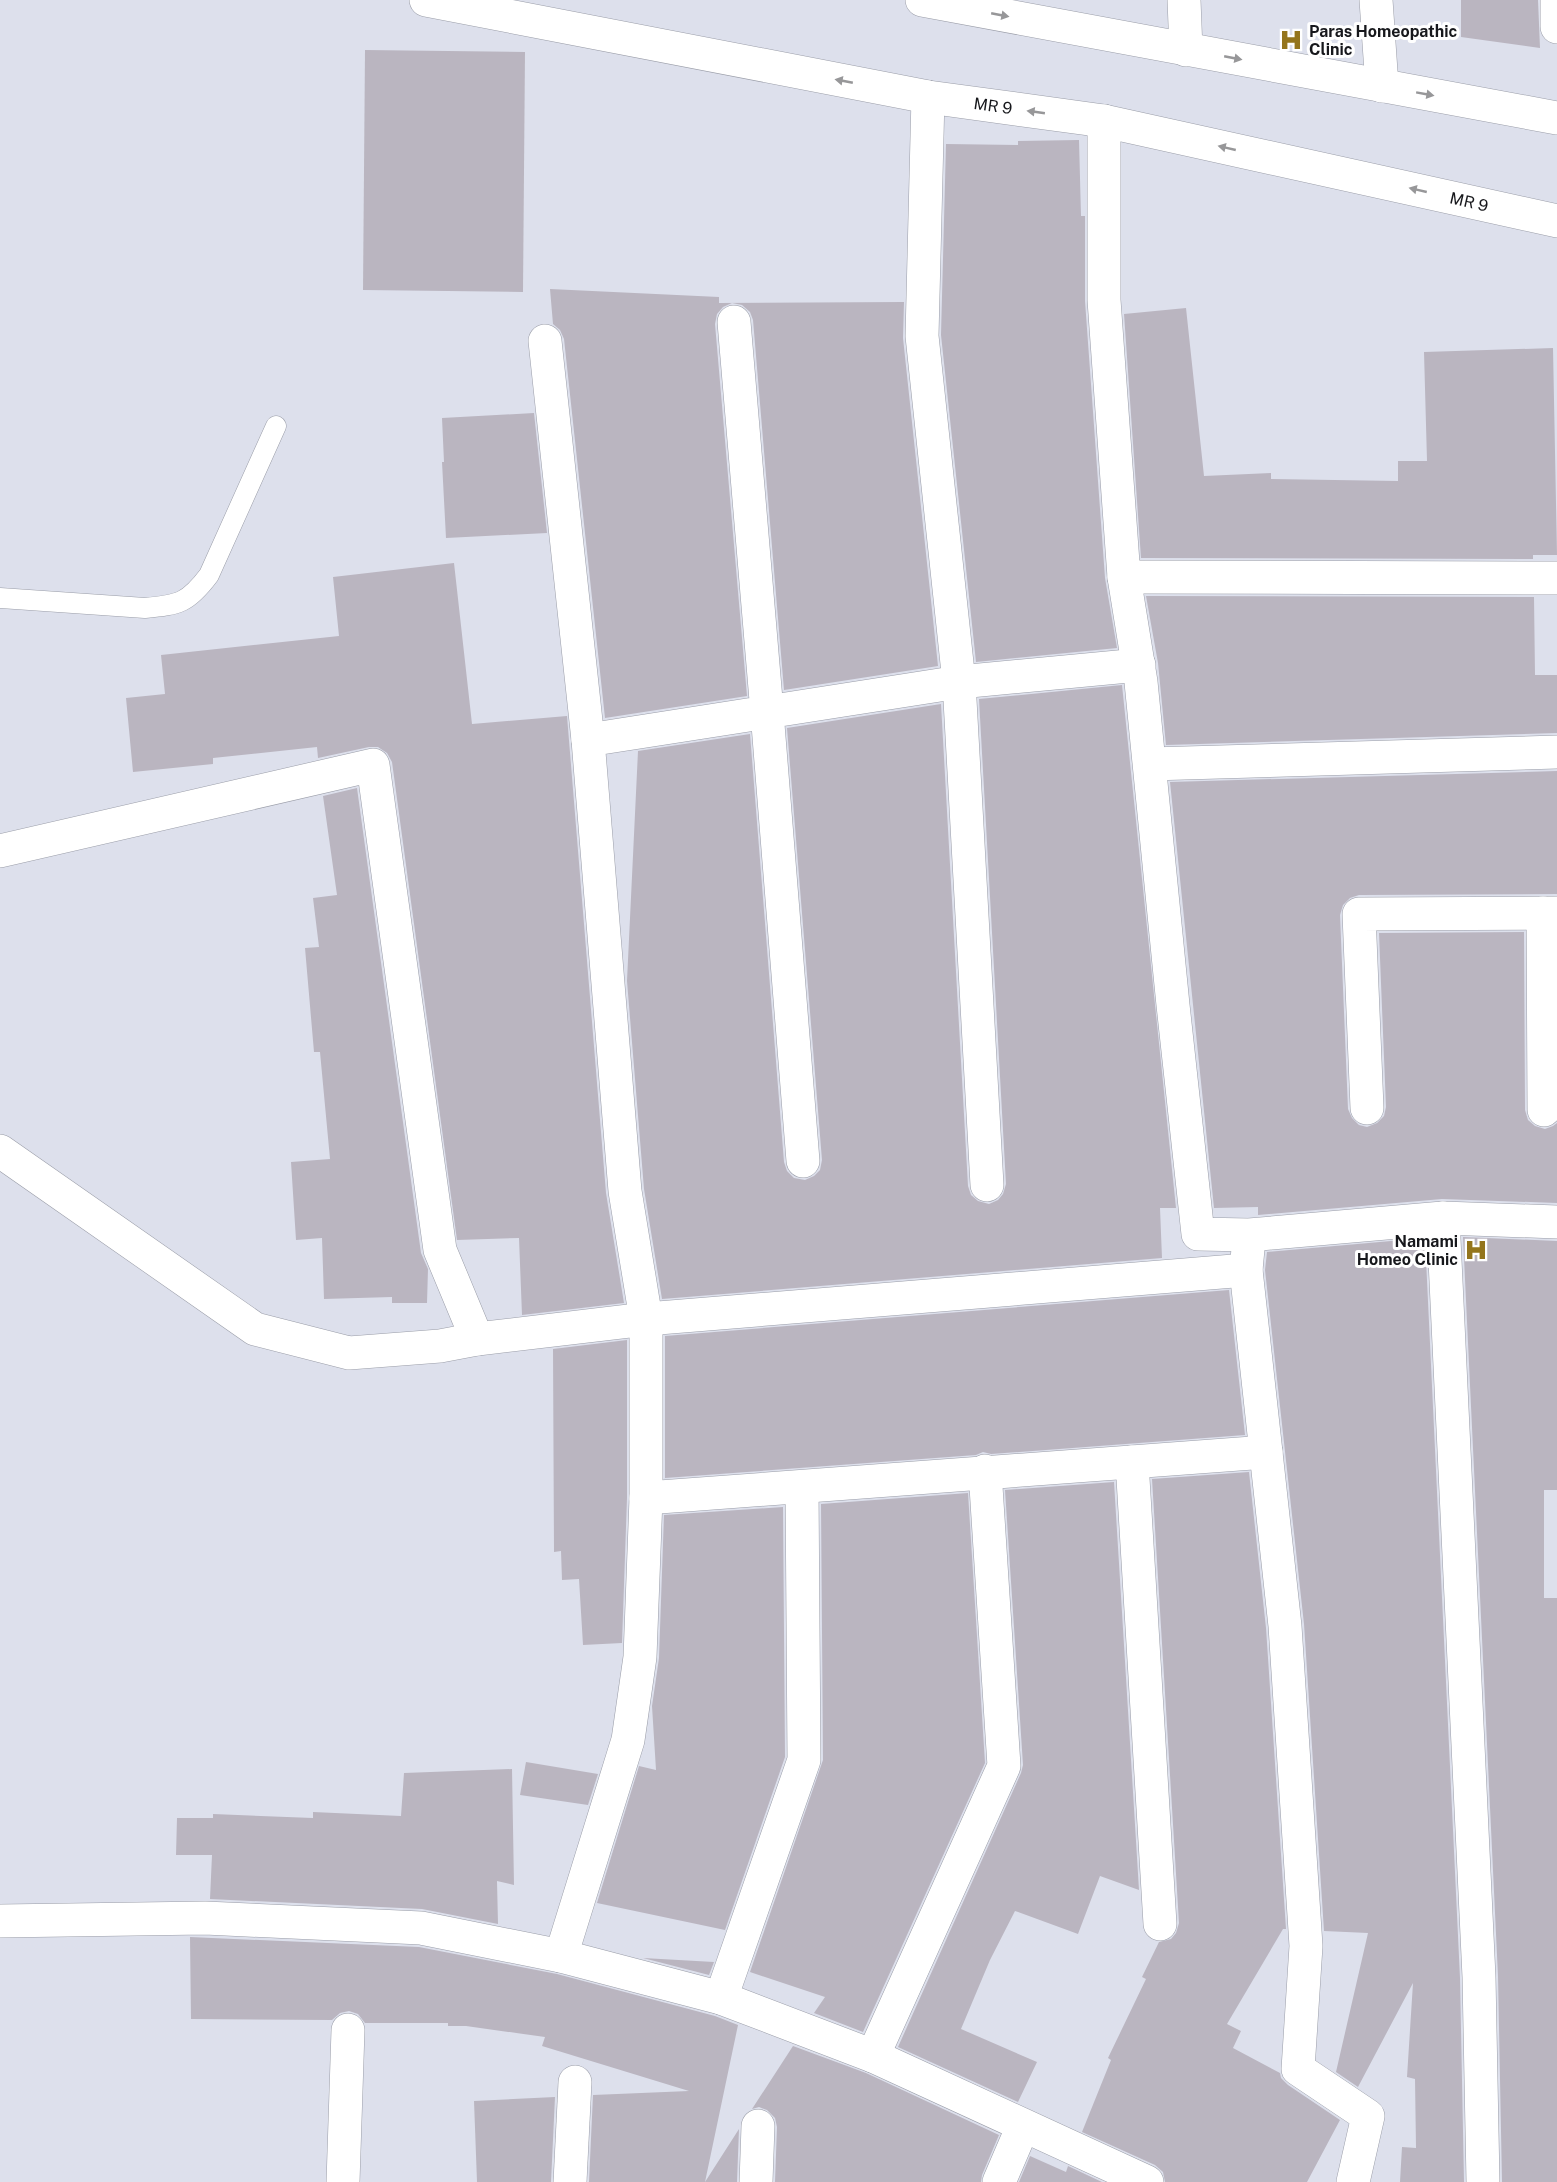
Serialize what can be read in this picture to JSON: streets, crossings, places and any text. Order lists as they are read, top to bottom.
{
  "streets": {
    "street": ["MR 9"]
  },
  "places": {
    "hospital": ["Paras Homeopathic Clinic", "Namami Homeo Clinic"]
  }
}
